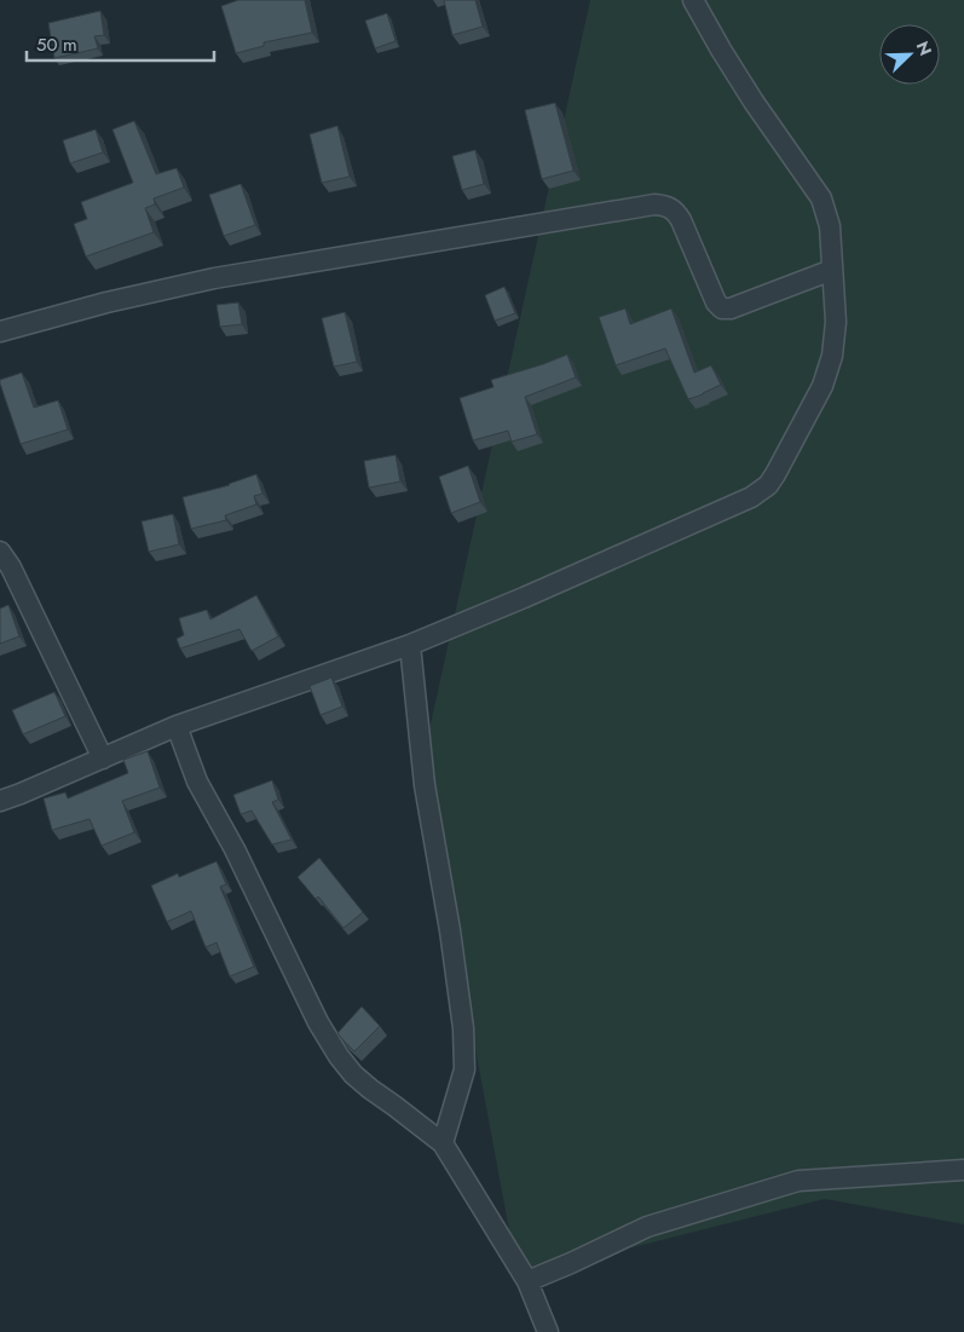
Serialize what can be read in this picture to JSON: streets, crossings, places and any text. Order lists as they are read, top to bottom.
{
  "scale_bar": "50 m",
  "north": "top right"
}
